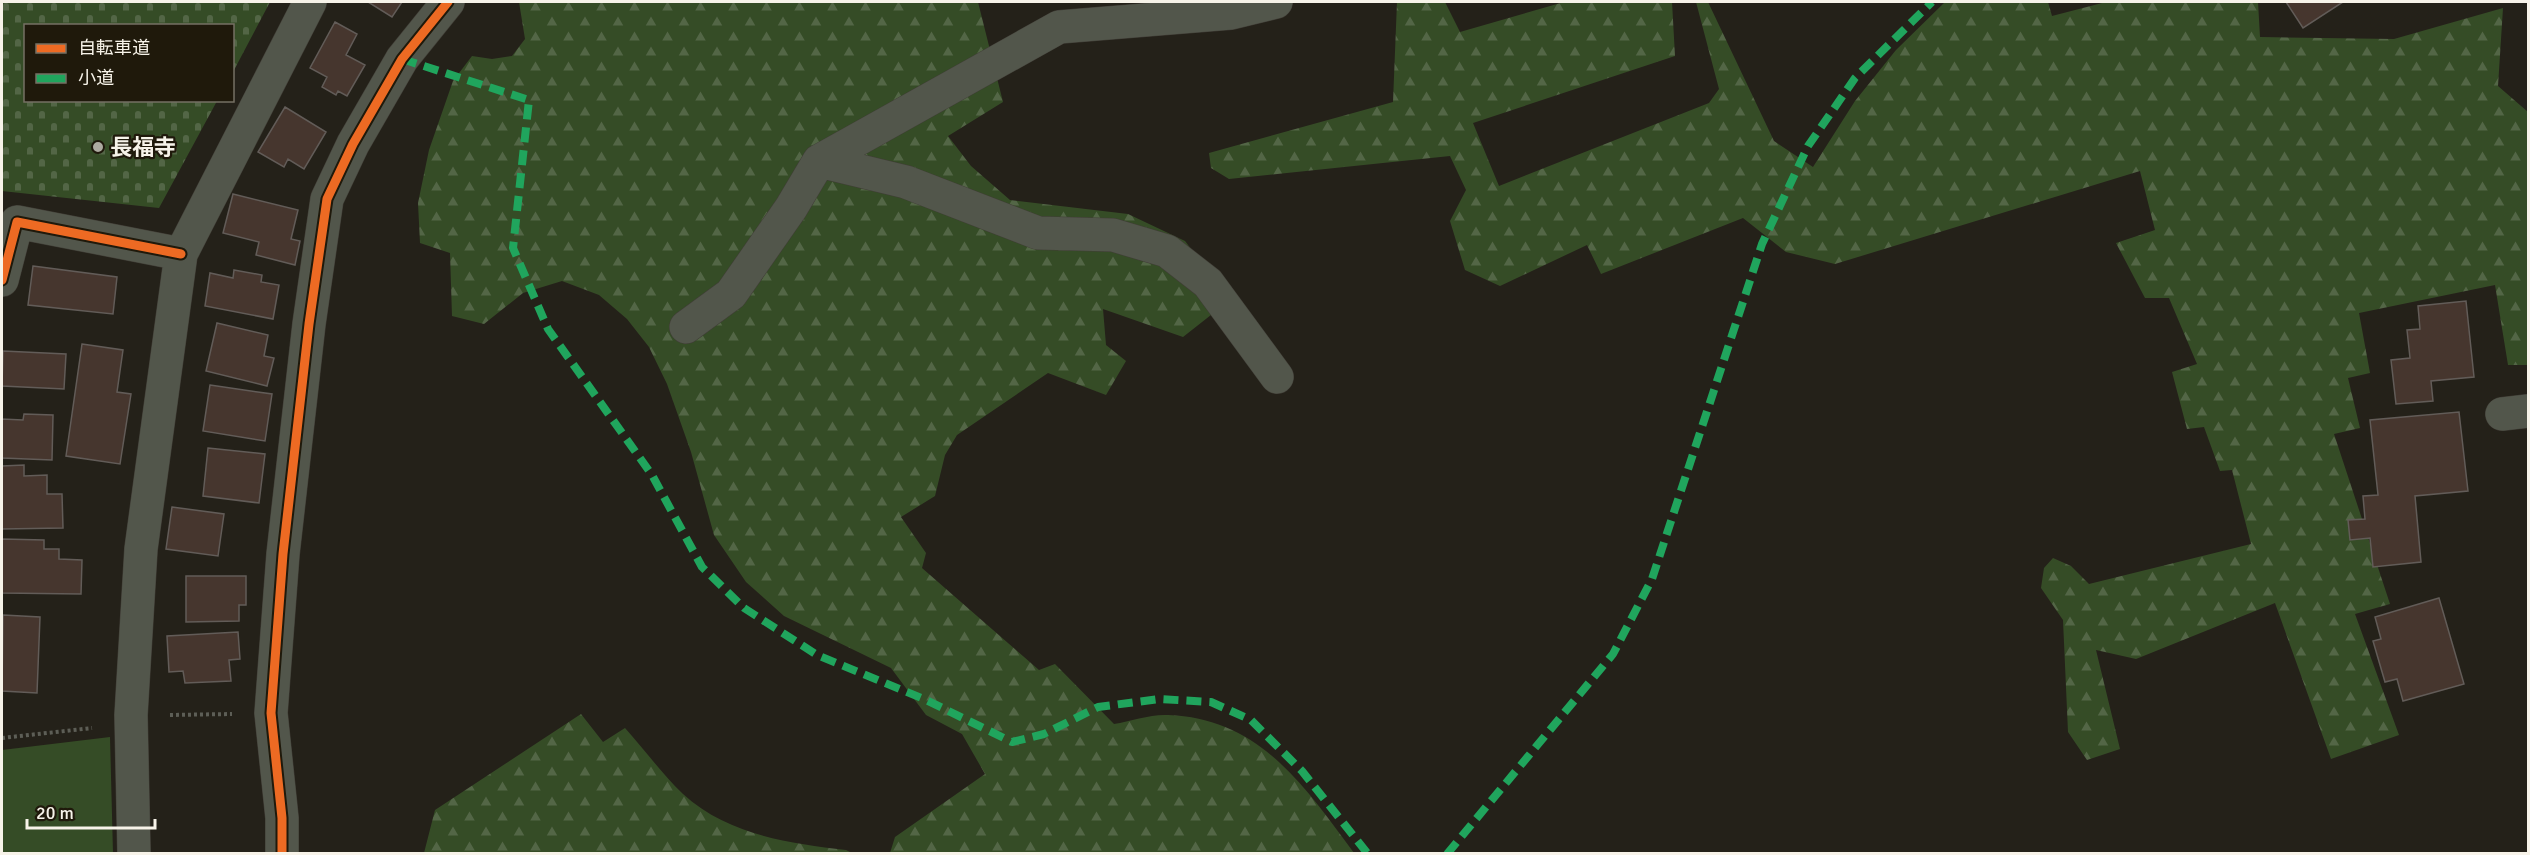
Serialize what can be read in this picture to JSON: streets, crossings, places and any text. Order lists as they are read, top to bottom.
{
  "places": ["長福寺"],
  "legend": ["自転車道", "小道"],
  "scale_bar": "20 m"
}
